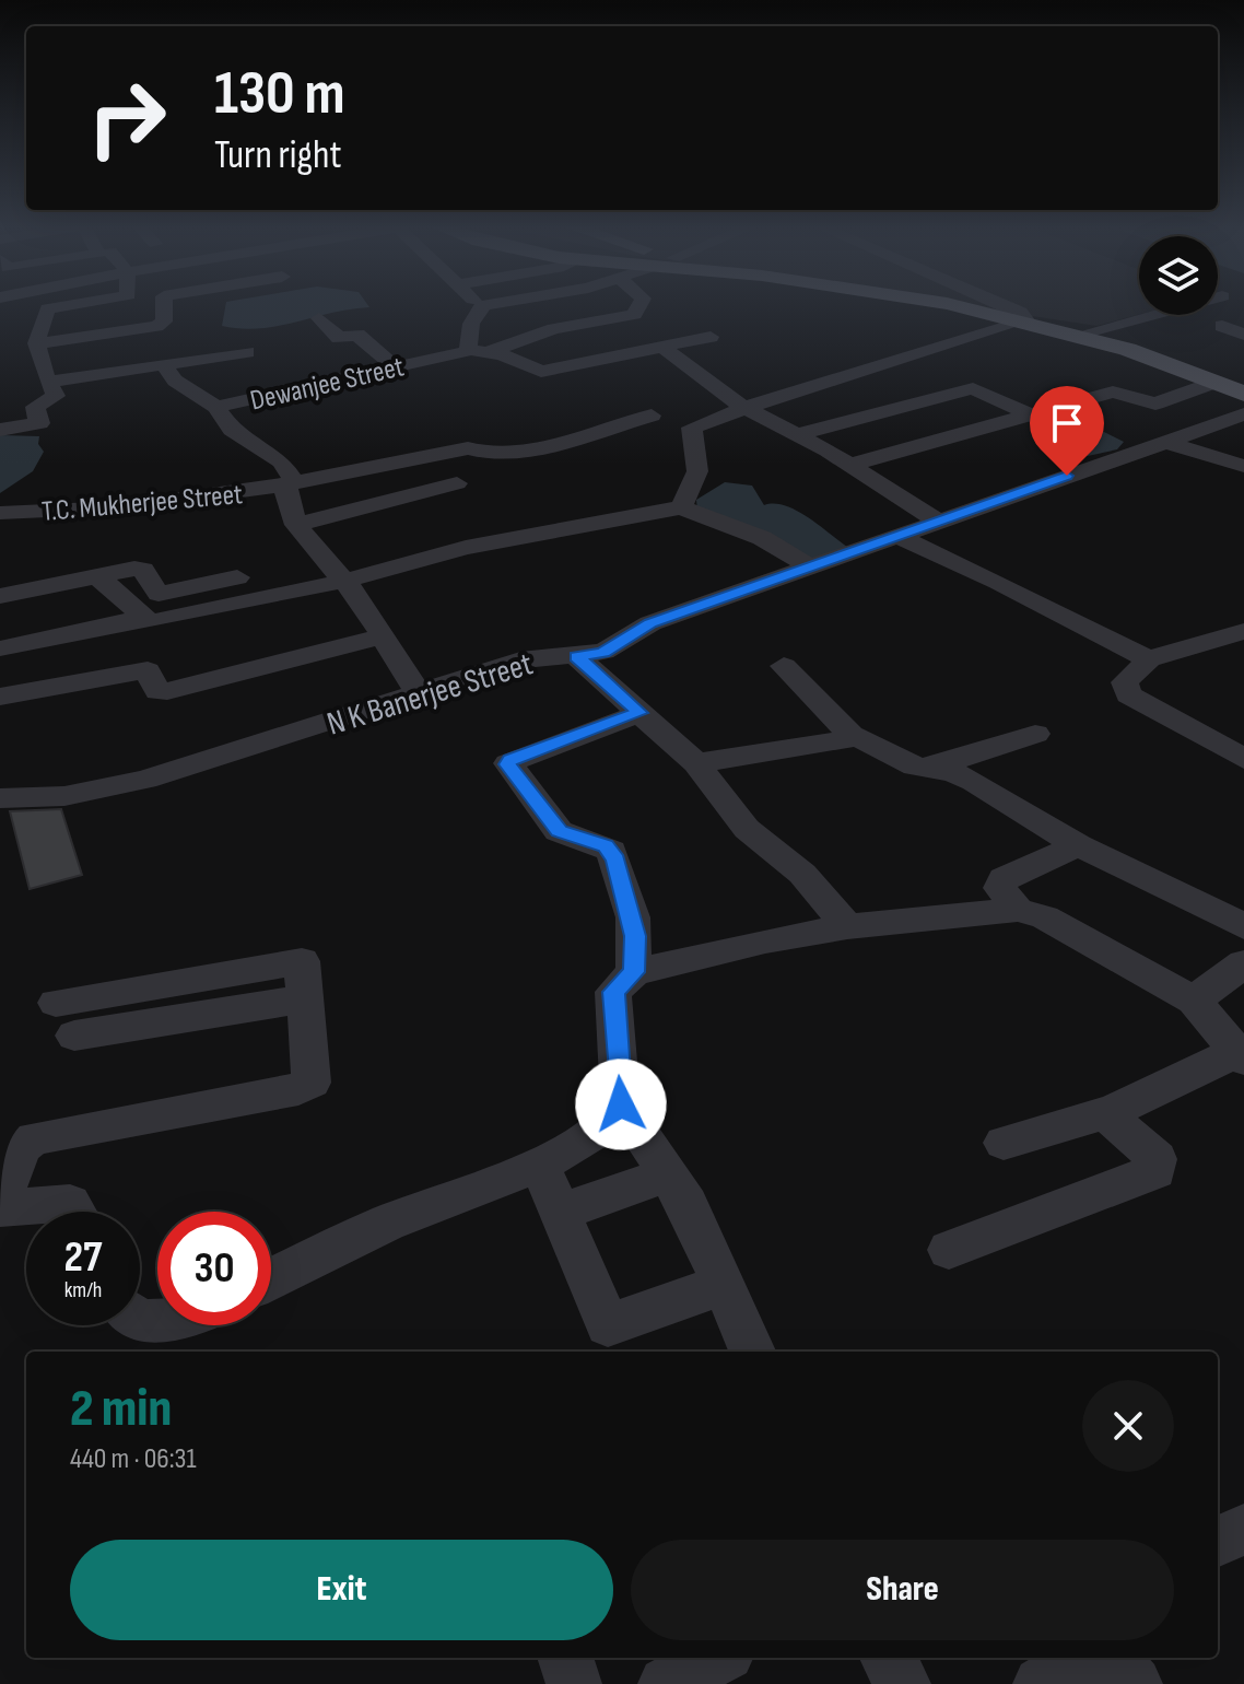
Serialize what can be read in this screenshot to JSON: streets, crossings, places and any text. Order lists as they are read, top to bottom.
{
  "streets": {
    "street": ["Dewanjee Street", "T.C. Mukherjee Street", "N K Banerjee Street"]
  },
  "crossings": [
    ["Dewanjee Street", "T.C. Mukherjee Street"]
  ],
  "page": {
    "turn": ["130 m", "Turn right"],
    "speed": "27 km/h",
    "limit": "30",
    "heading": ["2 min", "440 m · 06:31"],
    "buttons": ["Exit", "Share"]
  }
}
